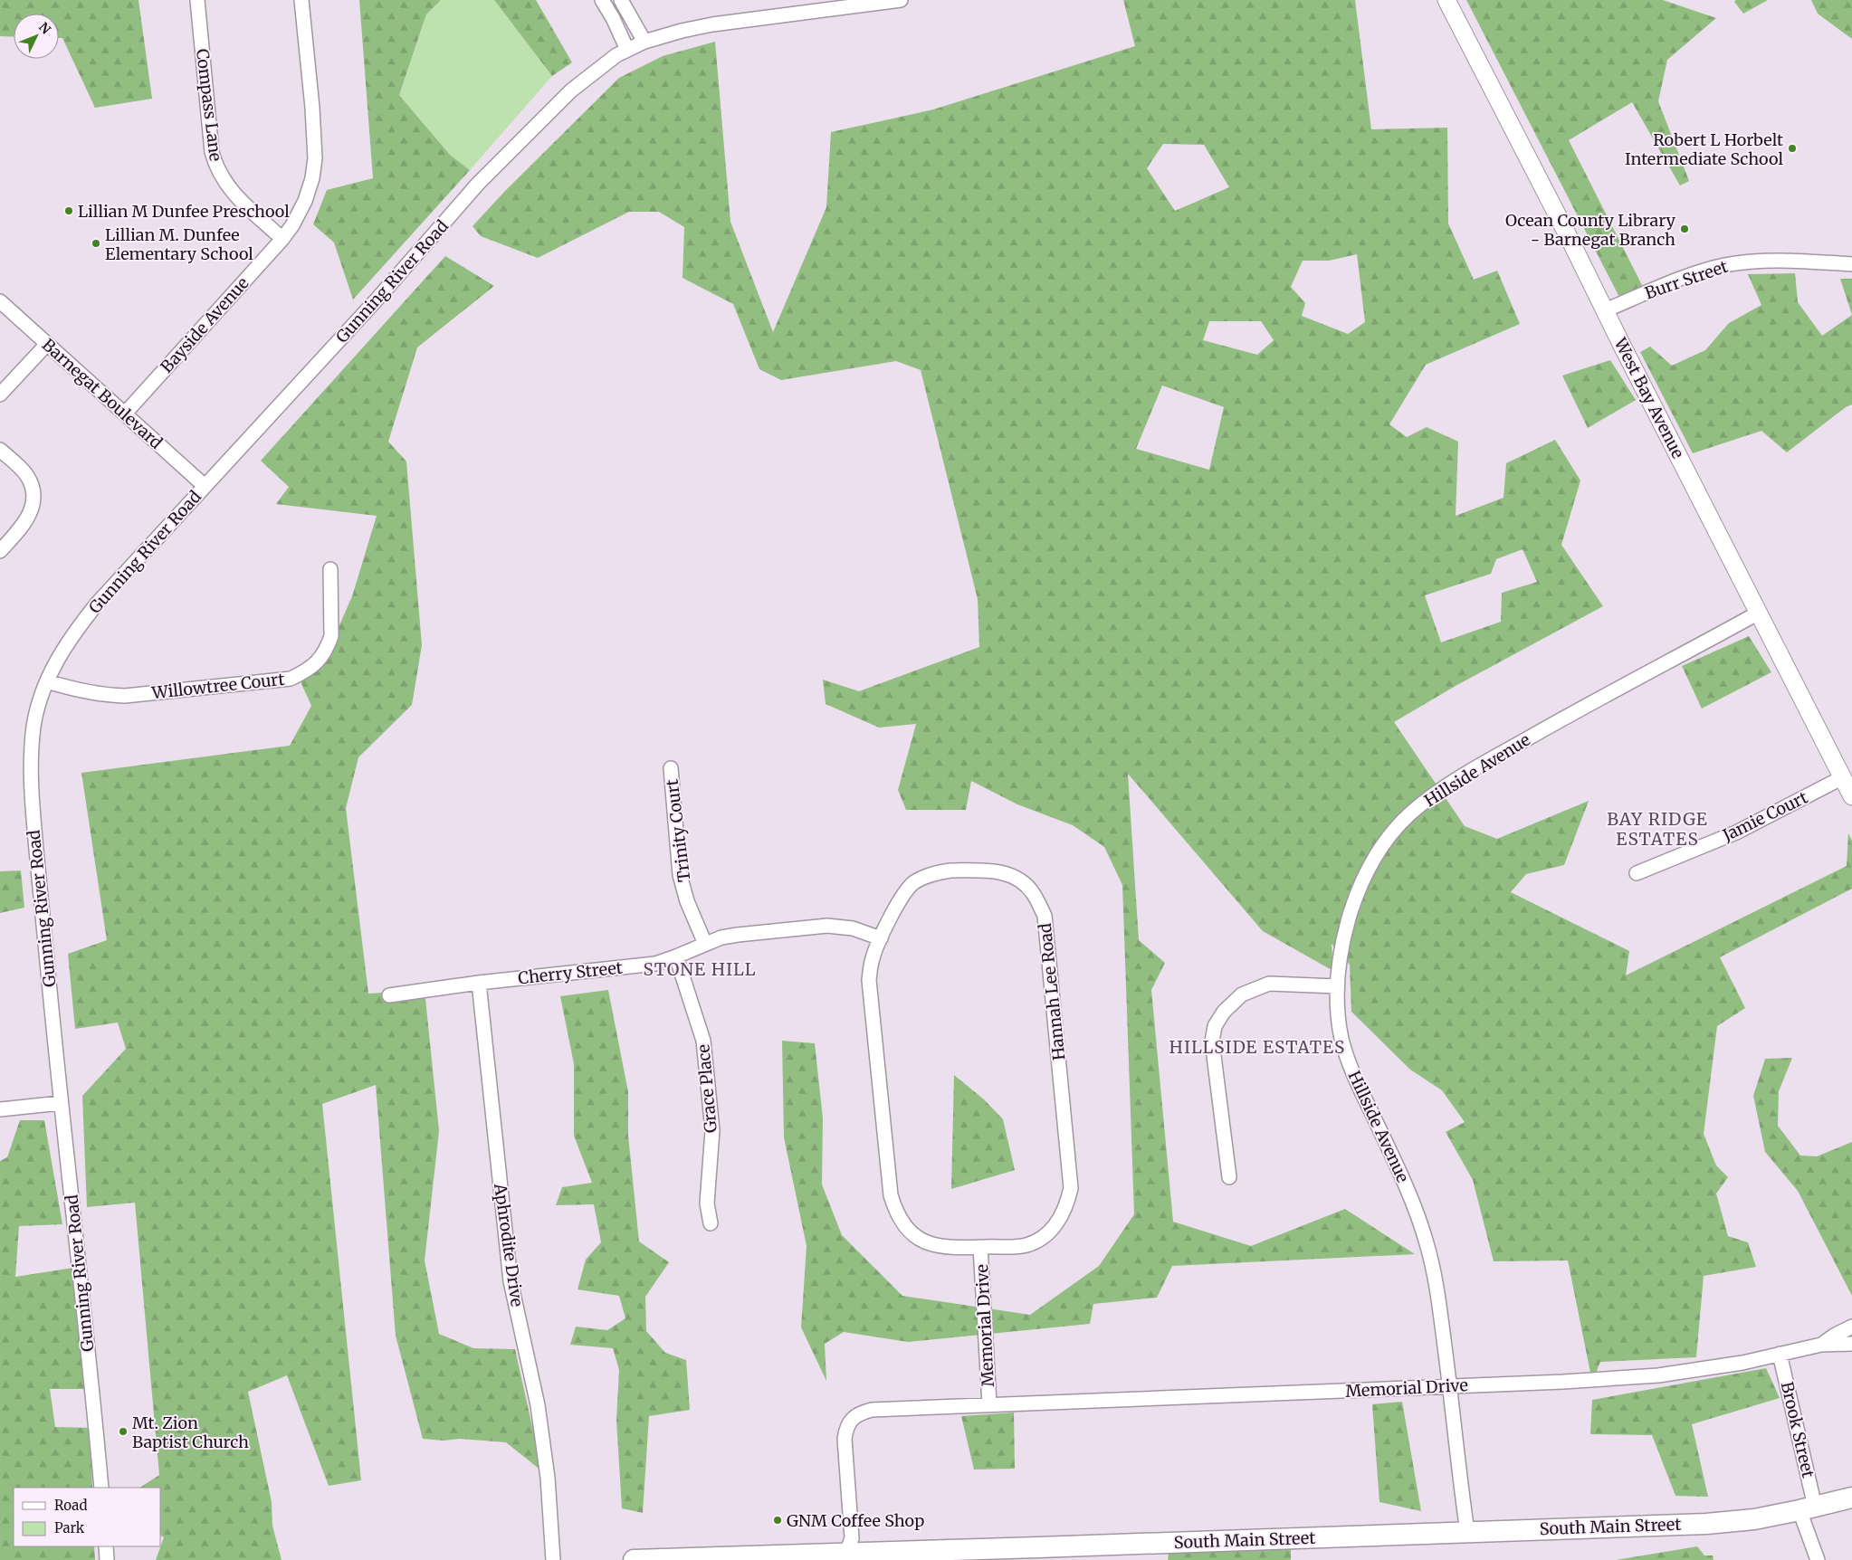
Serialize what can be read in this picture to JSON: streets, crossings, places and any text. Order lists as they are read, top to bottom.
{
  "streets": {
    "highway": ["South Main Street"],
    "main road": ["West Bay Avenue"],
    "street": [
      "Compass Lane",
      "Burr Street",
      "Gunning River Road",
      "Bayside Avenue",
      "Barnegat Boulevard",
      "Willowtree Court",
      "Hillside Avenue",
      "Jamie Court",
      "Trinity Court",
      "Cherry Street",
      "Hannah Lee Road",
      "Grace Place",
      "Aphrodite Drive",
      "Memorial Drive",
      "Brook Street"
    ]
  },
  "crossings": [
    ["Compass Lane", "Bayside Avenue"],
    ["Burr Street", "West Bay Avenue"],
    ["Gunning River Road", "Barnegat Boulevard"],
    ["Gunning River Road", "Willowtree Court"],
    ["Bayside Avenue", "Barnegat Boulevard"],
    ["West Bay Avenue", "Hillside Avenue"],
    ["West Bay Avenue", "Jamie Court"],
    ["Hillside Avenue", "Memorial Drive"],
    ["Hillside Avenue", "South Main Street"],
    ["Trinity Court", "Cherry Street"],
    ["Cherry Street", "Hannah Lee Road"],
    ["Cherry Street", "Grace Place"],
    ["Cherry Street", "Aphrodite Drive"],
    ["Hannah Lee Road", "Memorial Drive"],
    ["Memorial Drive", "Brook Street"],
    ["Memorial Drive", "South Main Street"],
    ["Brook Street", "South Main Street"]
  ],
  "districts": ["BAY RIDGE ESTATES", "STONE HILL", "HILLSIDE ESTATES"],
  "places": [
    "Robert L Horbelt Intermediate School",
    "Lillian M Dunfee Preschool",
    "Ocean County Library - Barnegat Branch",
    "Lillian M. Dunfee Elementary School",
    "Mt. Zion Baptist Church",
    "GNM Coffee Shop"
  ],
  "legend": ["Road", "Park"],
  "north": "top right"
}
